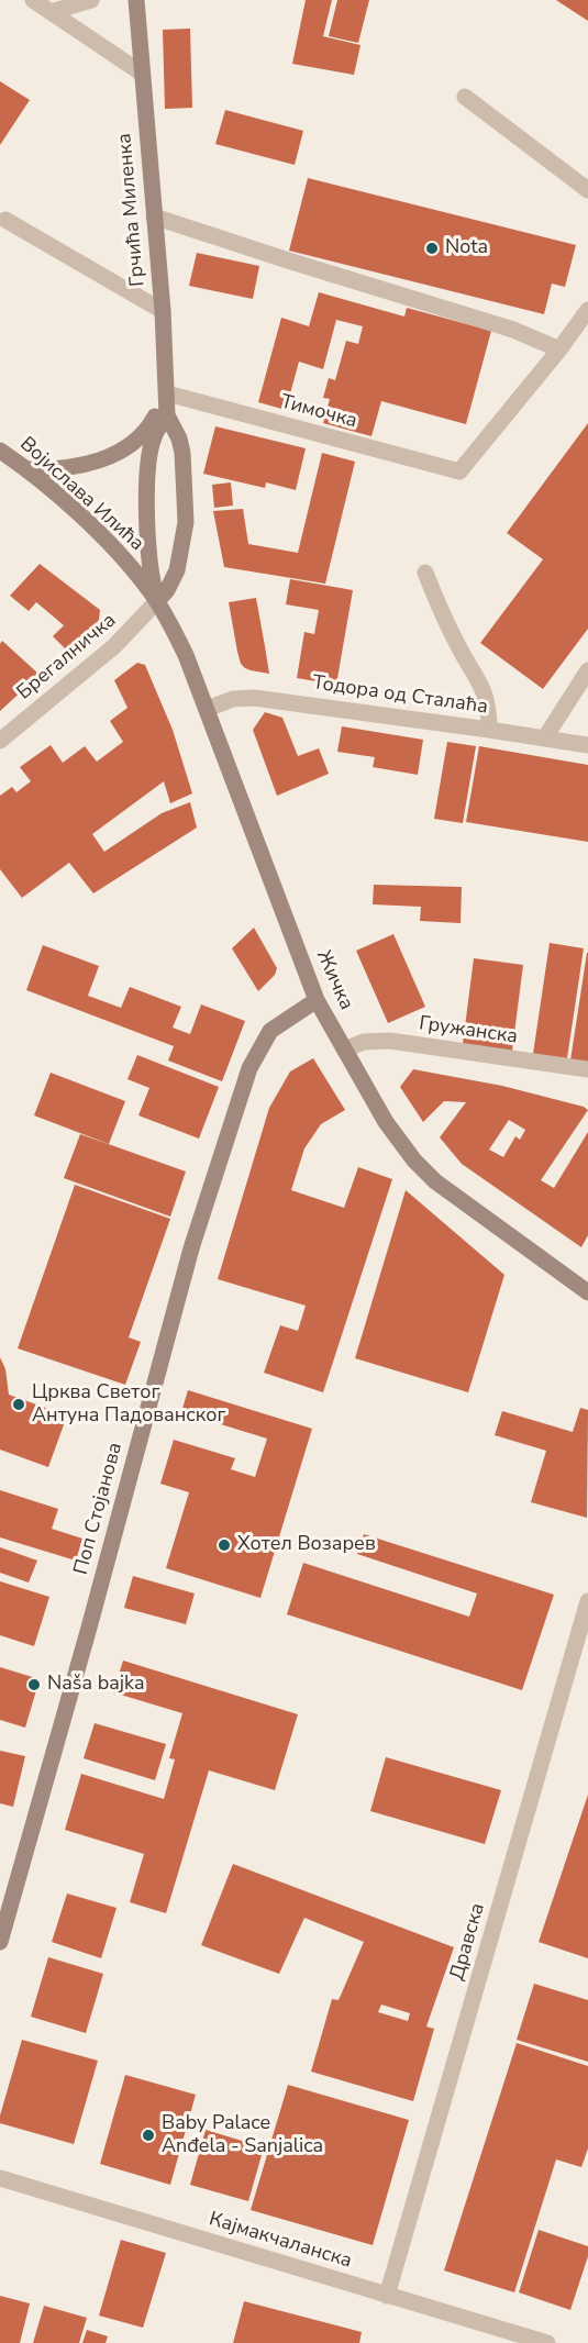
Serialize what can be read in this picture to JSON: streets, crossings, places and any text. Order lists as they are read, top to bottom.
{
  "streets": {
    "street": [
      "Грчића Миленка",
      "Тимочка",
      "Војислава Илића",
      "Брегалничка",
      "Тодора од Сталаћа",
      "Жичка",
      "Гружанска",
      "Поп Стојанова",
      "Дравска",
      "Кајмакчаланска"
    ]
  },
  "crossings": [
    ["Грчића Миленка", "Тимочка"],
    ["Грчића Миленка", "Војислава Илића"],
    ["Грчића Миленка", "Брегалничка"],
    ["Грчића Миленка", "Жичка"],
    ["Војислава Илића", "Брегалничка"],
    ["Војислава Илића", "Жичка"],
    ["Брегалничка", "Жичка"],
    ["Тодора од Сталаћа", "Жичка"],
    ["Жичка", "Гружанска"],
    ["Жичка", "Поп Стојанова"],
    ["Дравска", "Кајмакчаланска"]
  ],
  "places": [
    "Nota",
    "Црква Светог Антуна Падованског",
    "Хотел Возарев",
    "Naša bajka",
    "Baby Palace Anđela - Sanjalica"
  ]
}
